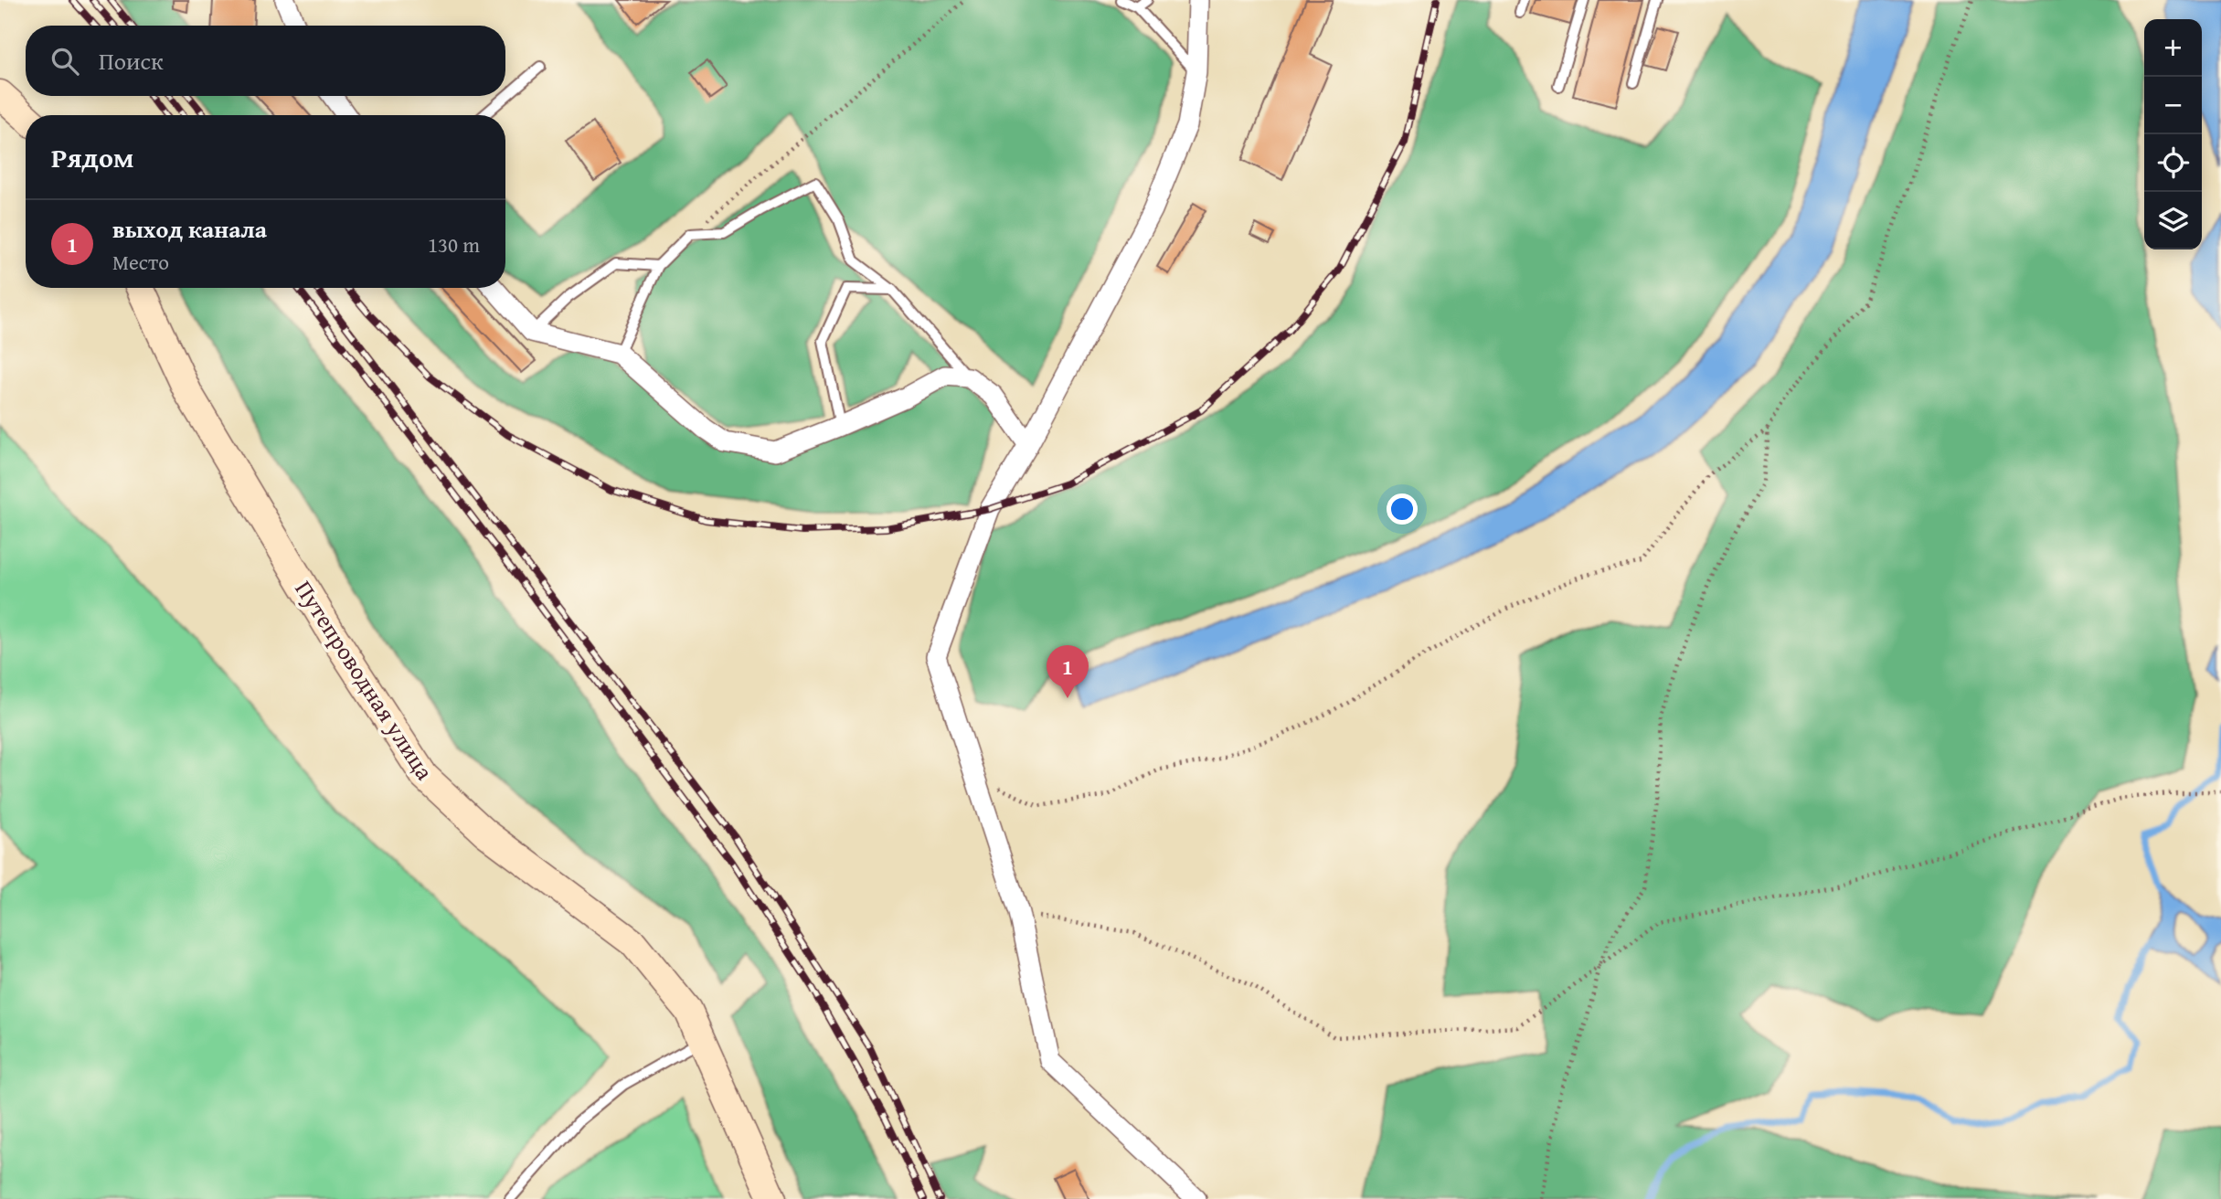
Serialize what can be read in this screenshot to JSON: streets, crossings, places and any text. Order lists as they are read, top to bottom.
{
  "streets": {
    "main road": ["Путепроводная улица"]
  },
  "page": {
    "map_buttons": ["+", "−"],
    "search": "Поиск",
    "heading": "Рядом",
    "list": [
      {
        "mark": "1",
        "name": "выход канала",
        "note": "Место",
        "value": "130 m"
      }
    ],
    "pins": "1"
  }
}
